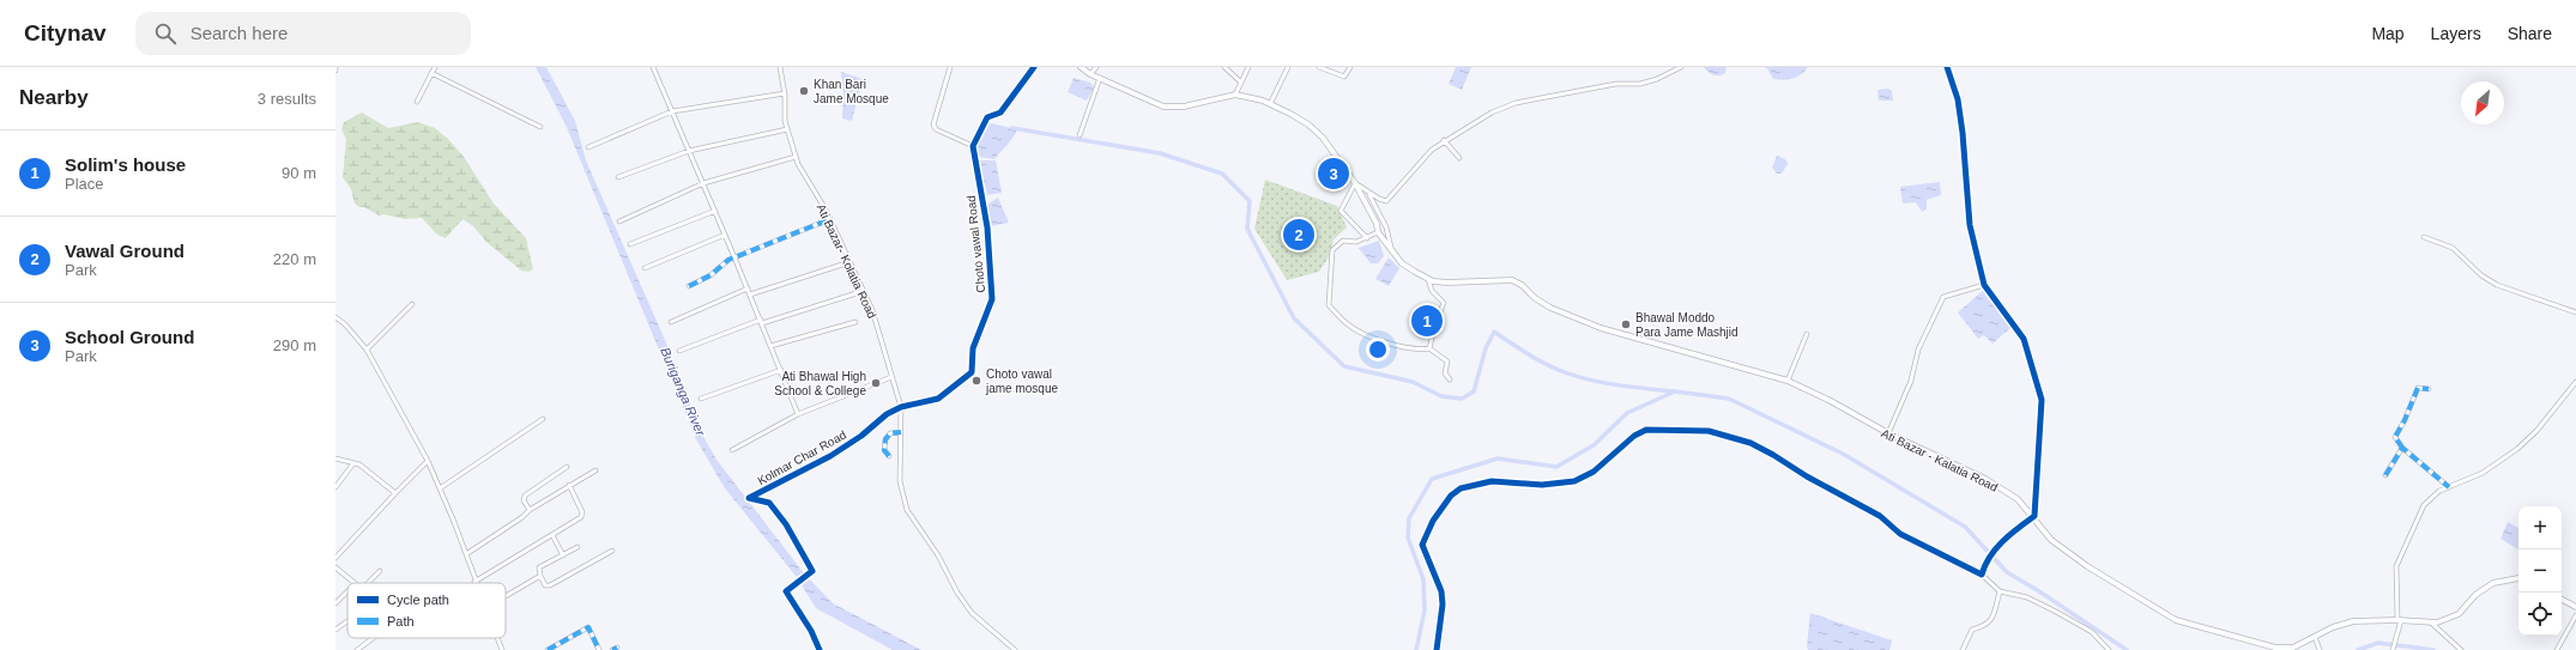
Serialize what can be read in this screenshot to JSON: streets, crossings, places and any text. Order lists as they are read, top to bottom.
{
  "streets": {
    "main road": ["Ati Bazar - Kalatia Road"],
    "street": ["Choto vawal Road", "Ati Bazar- Kolatia Road", "Kolmar Char Road"]
  },
  "crossings": [
    ["Choto vawal Road", "Ati Bazar- Kolatia Road"],
    ["Choto vawal Road", "Kolmar Char Road"]
  ],
  "water": ["Buriganga River"],
  "places": [
    "Khan Bari Jame Mosque",
    "Bhawal Moddo Para Jame Mashjid",
    "Choto vawal jame mosque",
    "Ati Bhawal High School & College"
  ],
  "legend": ["Cycle path", "Path"],
  "north": "bottom left",
  "page": {
    "header": "Citynav",
    "search": "Search here",
    "nav": ["Map", "Layers", "Share"],
    "heading": ["Nearby", "3 results"],
    "list": [
      {
        "mark": "1",
        "name": "Solim's house",
        "note": "Place",
        "value": "90 m"
      },
      {
        "mark": "2",
        "name": "Vawal Ground",
        "note": "Park",
        "value": "220 m"
      },
      {
        "mark": "3",
        "name": "School Ground",
        "note": "Park",
        "value": "290 m"
      }
    ],
    "pins": ["3", "2", "1"],
    "map_buttons": ["+", "−"]
  }
}
